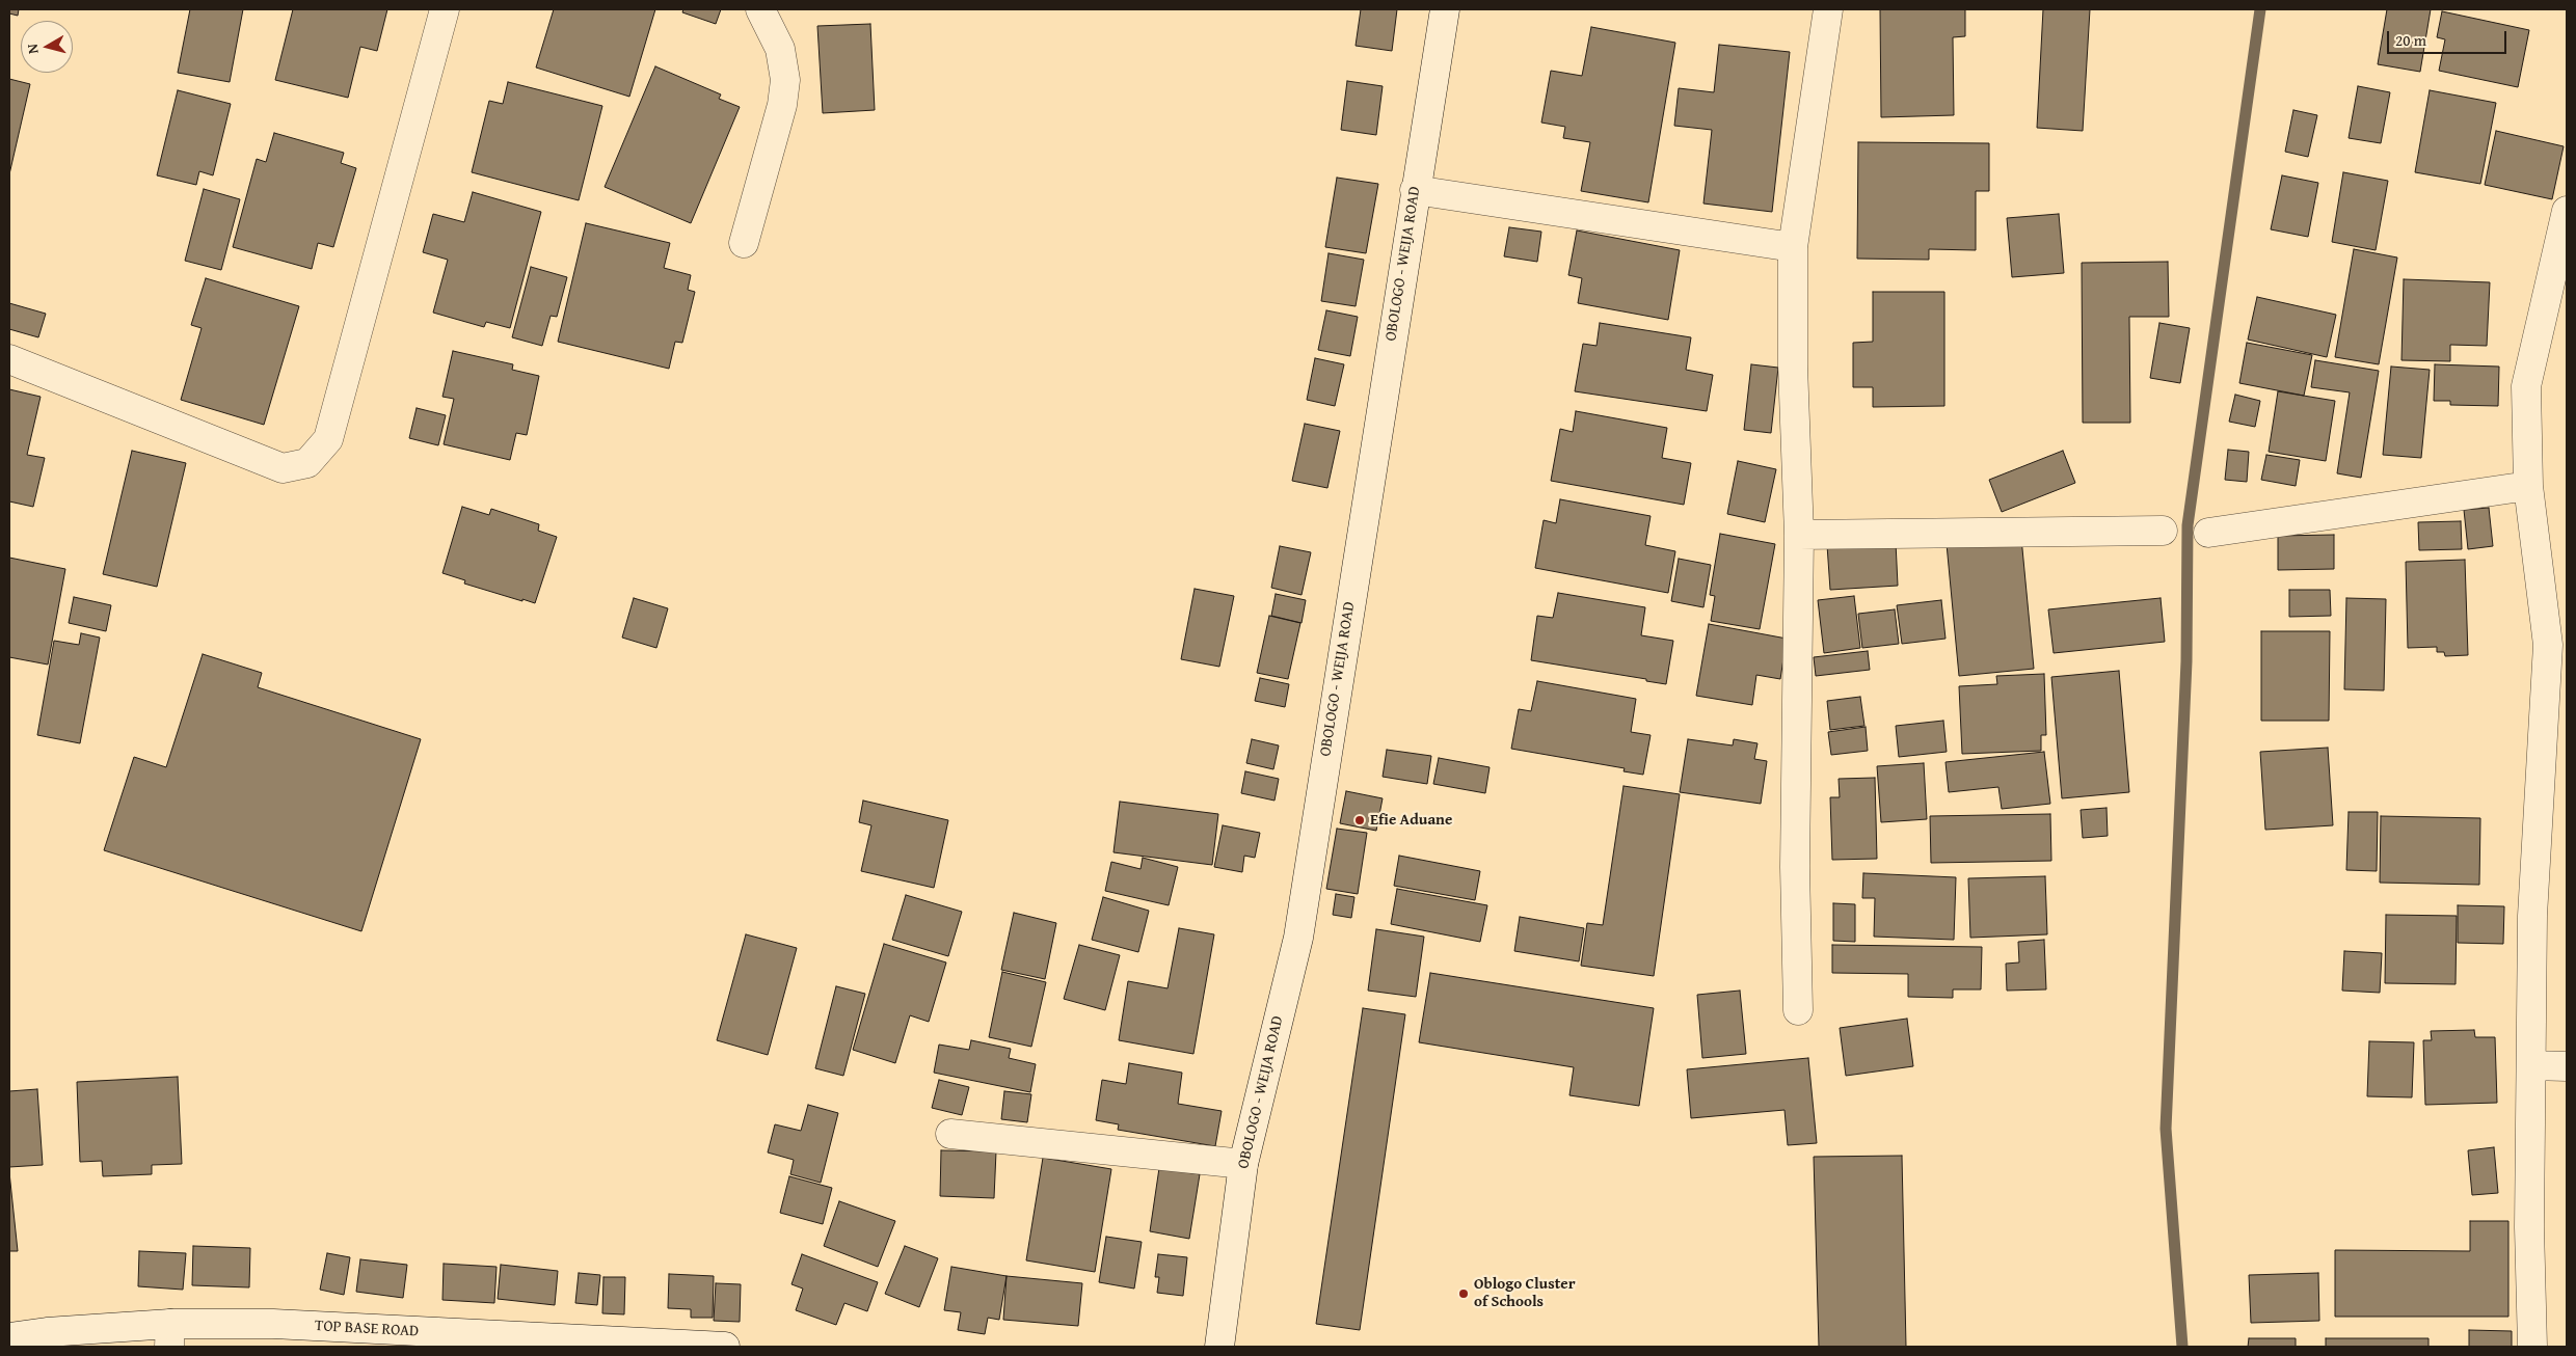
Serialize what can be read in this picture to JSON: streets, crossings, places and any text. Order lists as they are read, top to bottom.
{
  "streets": {
    "street": ["OBOLOGO - WEIJA ROAD", "TOP BASE ROAD"]
  },
  "places": ["Efie Aduane", "Oblogo Cluster of Schools"],
  "scale_bar": "20 m",
  "north": "left"
}
